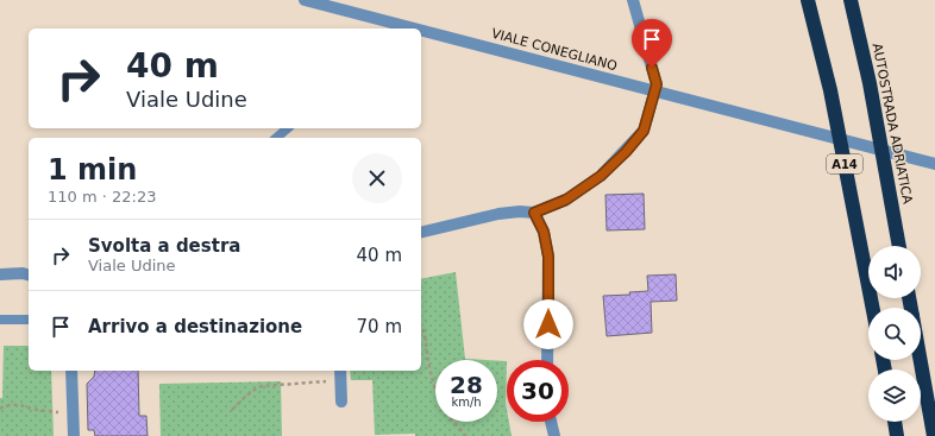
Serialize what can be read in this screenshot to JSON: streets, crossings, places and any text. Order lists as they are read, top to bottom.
{
  "streets": {
    "highway": ["AUTOSTRADA ADRIATICA", "A14"],
    "street": ["VIALE CONEGLIANO"]
  },
  "page": {
    "turn": ["40 m", "Viale Udine"],
    "heading": ["1 min", "110 m · 22:23"],
    "list": [
      {
        "name": "Svolta a destra",
        "note": "Viale Udine",
        "value": "40 m"
      },
      {
        "name": "Arrivo a destinazione",
        "value": "70 m"
      }
    ],
    "speed": "28 km/h",
    "limit": "30"
  }
}
